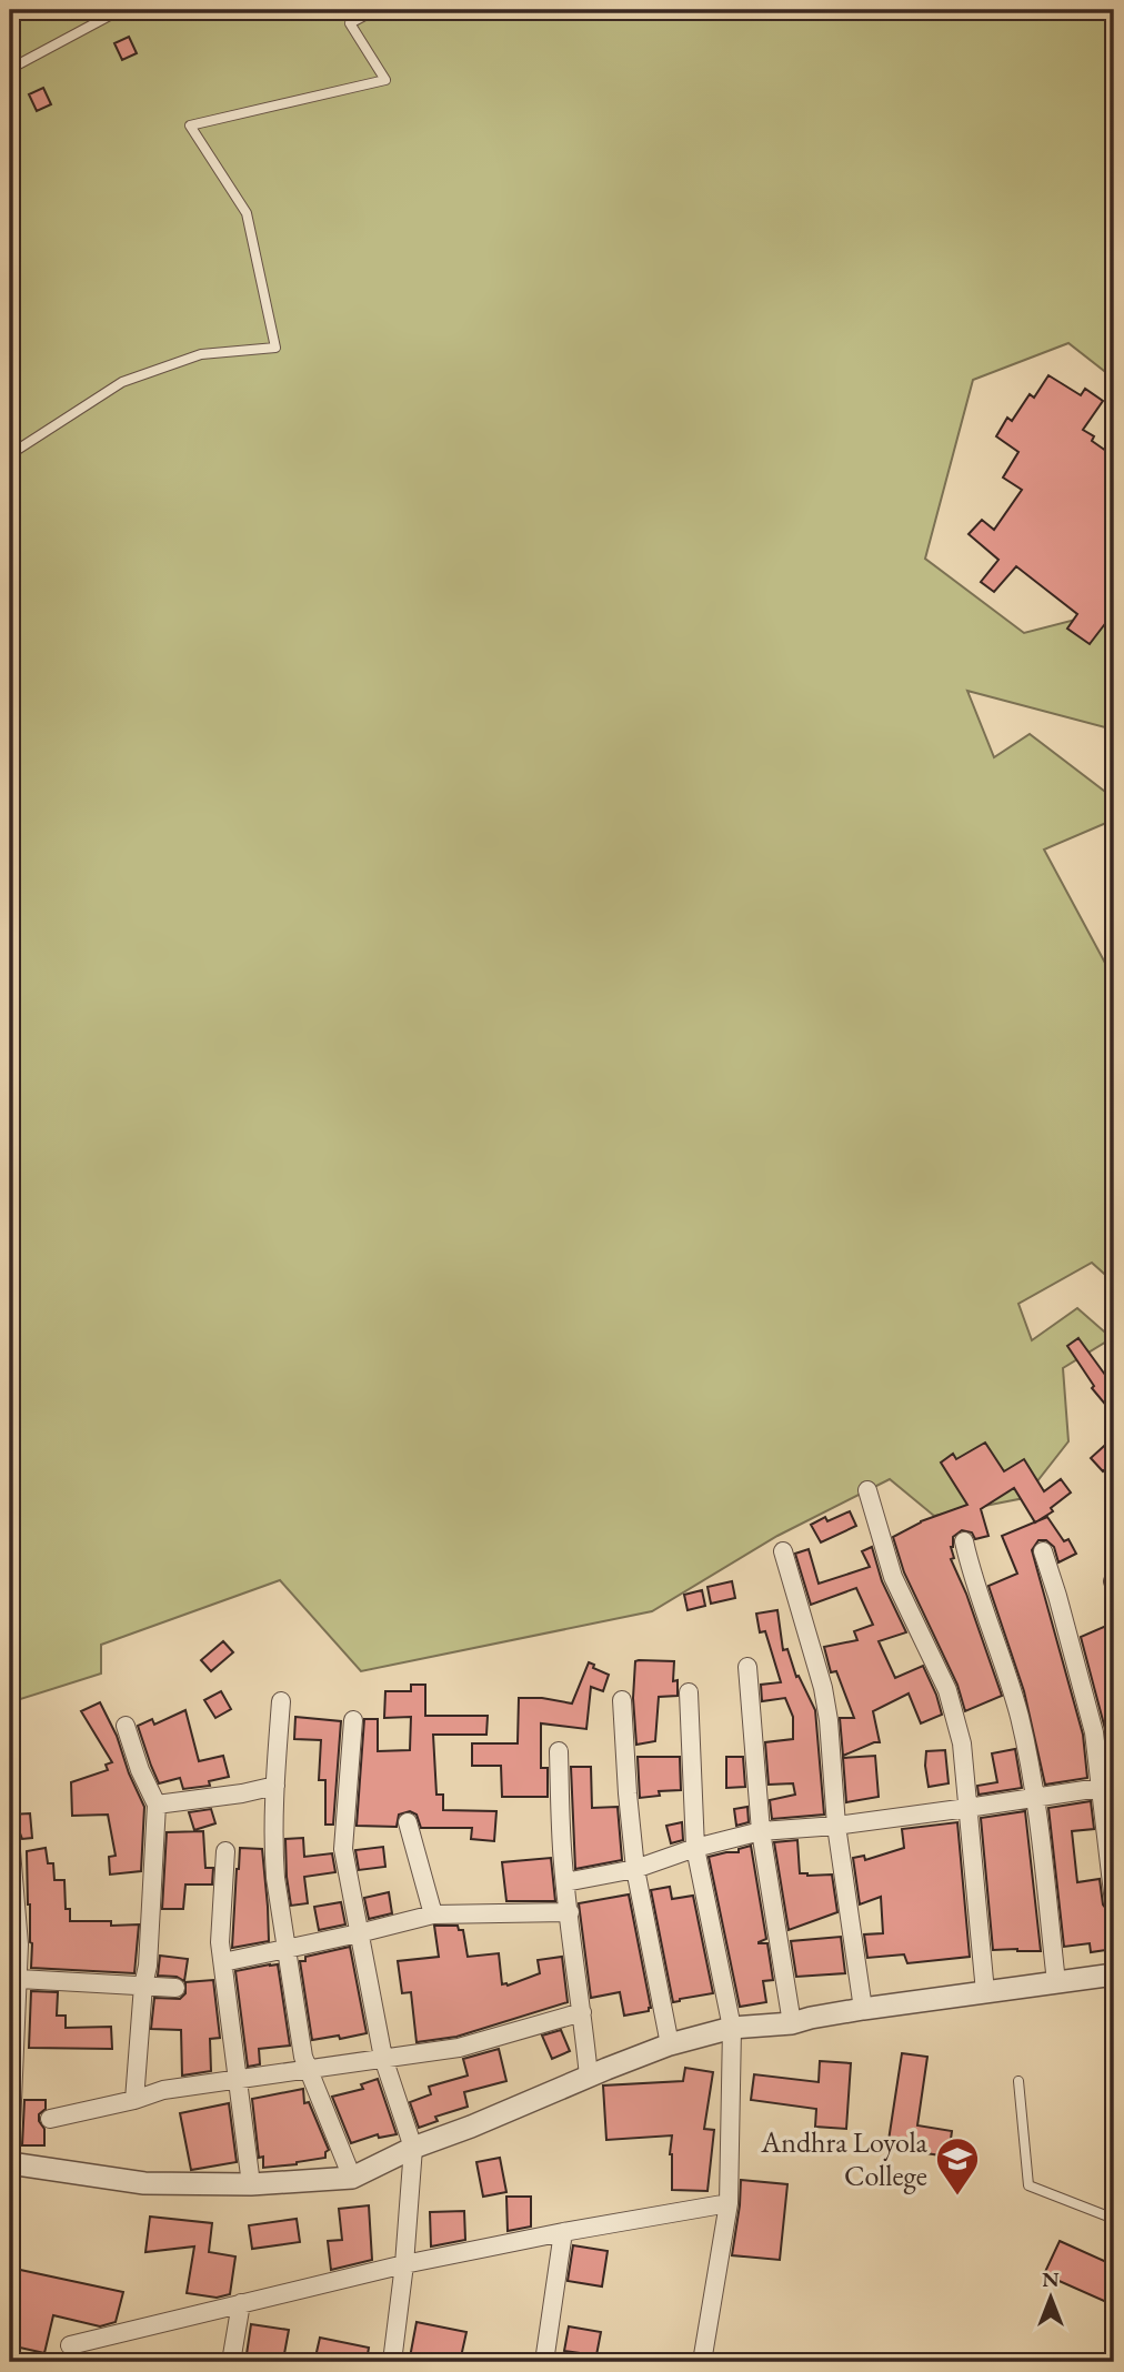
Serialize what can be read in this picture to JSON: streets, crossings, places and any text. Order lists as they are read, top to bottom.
{
  "places": {
    "school or university": ["Andhra Loyola College"]
  },
  "north": "top"
}
